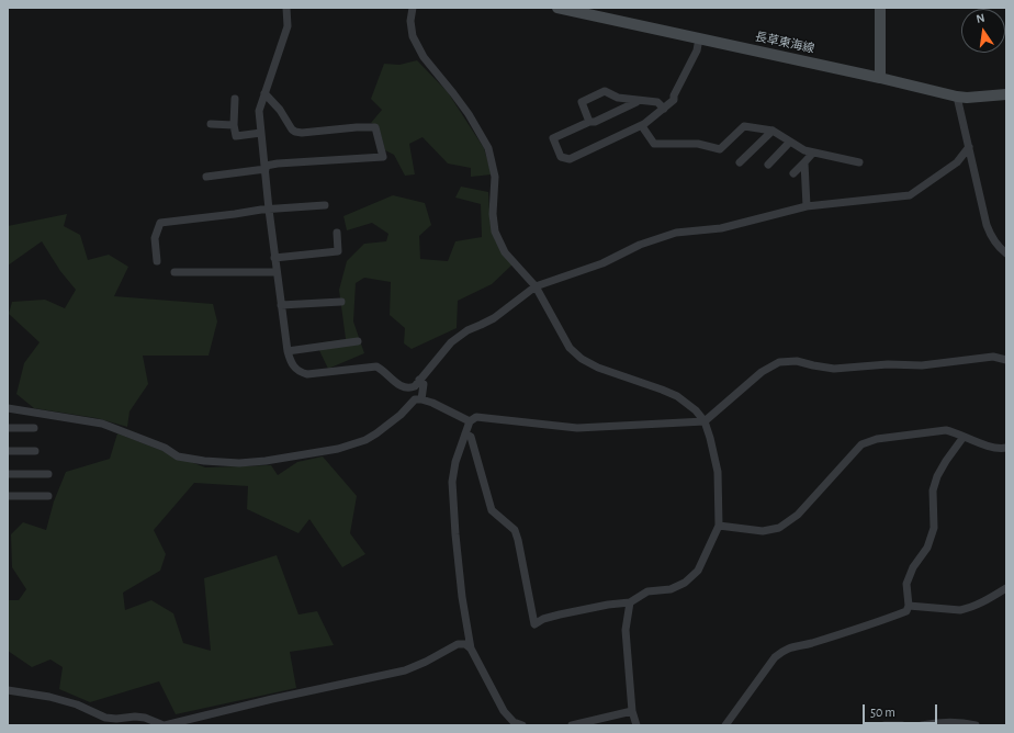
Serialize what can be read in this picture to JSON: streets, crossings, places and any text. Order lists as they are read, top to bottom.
{
  "streets": {
    "main road": ["長草東海線"]
  },
  "scale_bar": "50 m",
  "north": "top"
}
